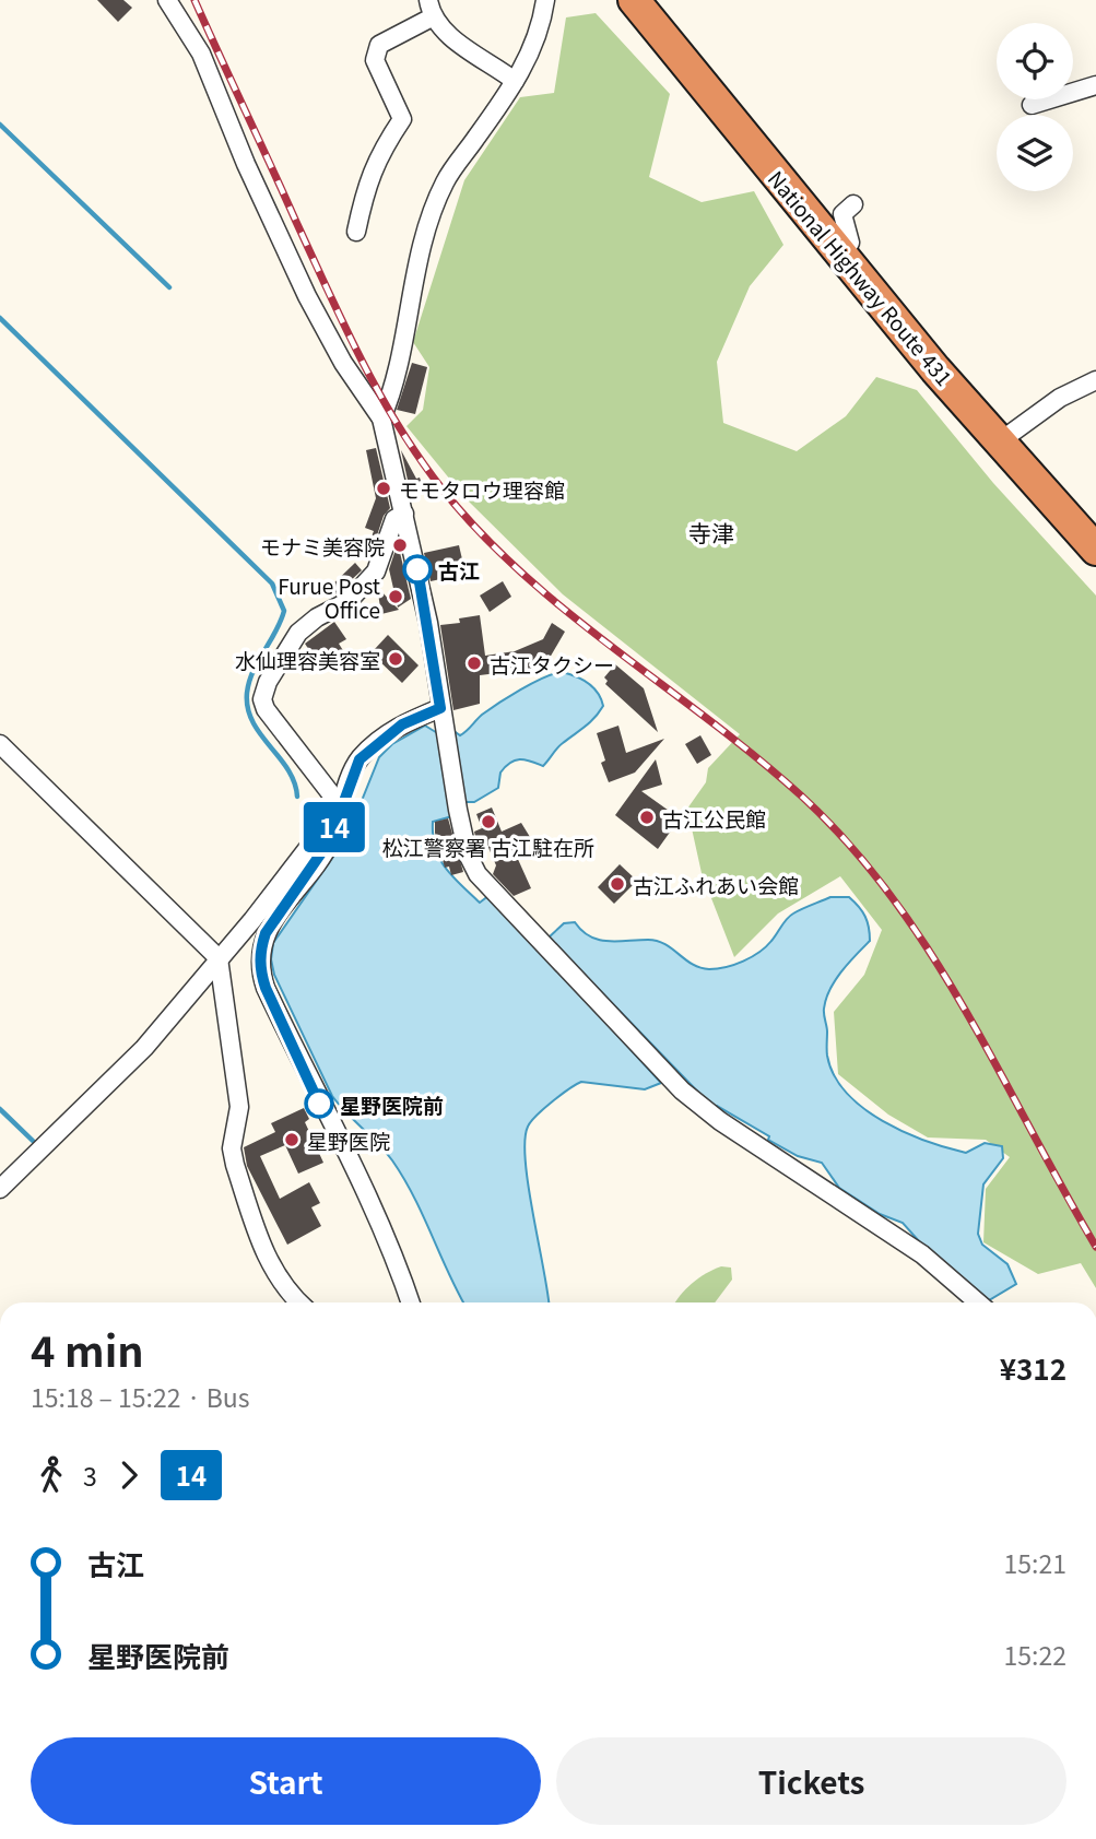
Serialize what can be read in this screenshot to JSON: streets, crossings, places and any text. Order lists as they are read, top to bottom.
{
  "streets": {
    "highway": ["National Highway Route 431"]
  },
  "districts": ["寺津"],
  "places": [
    "モモタロウ理容館",
    "モナミ美容院",
    "古江",
    "Furue Post Office",
    "水仙理容美容室",
    "古江タクシー",
    "古江公民館",
    "松江警察署 古江駐在所",
    "古江ふれあい会館",
    "星野医院前",
    "星野医院"
  ],
  "lines": ["bus line 14"],
  "page": {
    "on_map": "14",
    "heading": ["4 min", "15:18 – 15:22 · Bus", "¥312"],
    "legs": ["3", "14"],
    "list": [
      {
        "name": "古江",
        "value": "15:21"
      },
      {
        "name": "星野医院前",
        "value": "15:22"
      }
    ],
    "buttons": ["Start", "Tickets"]
  }
}
